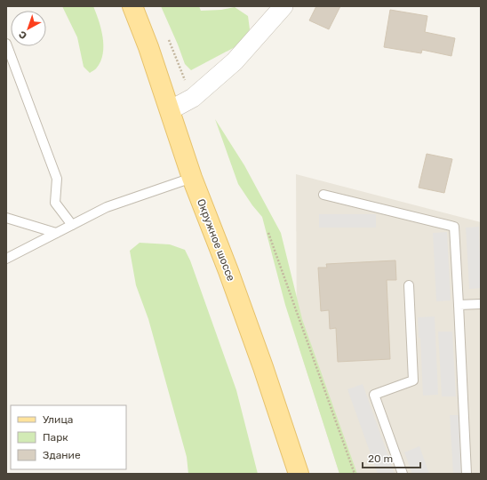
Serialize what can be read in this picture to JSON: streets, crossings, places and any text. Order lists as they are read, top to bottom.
{
  "streets": {
    "main road": ["Окружное шоссе"]
  },
  "legend": ["Улица", "Парк", "Здание"],
  "scale_bar": "20 m",
  "north": "bottom left"
}
